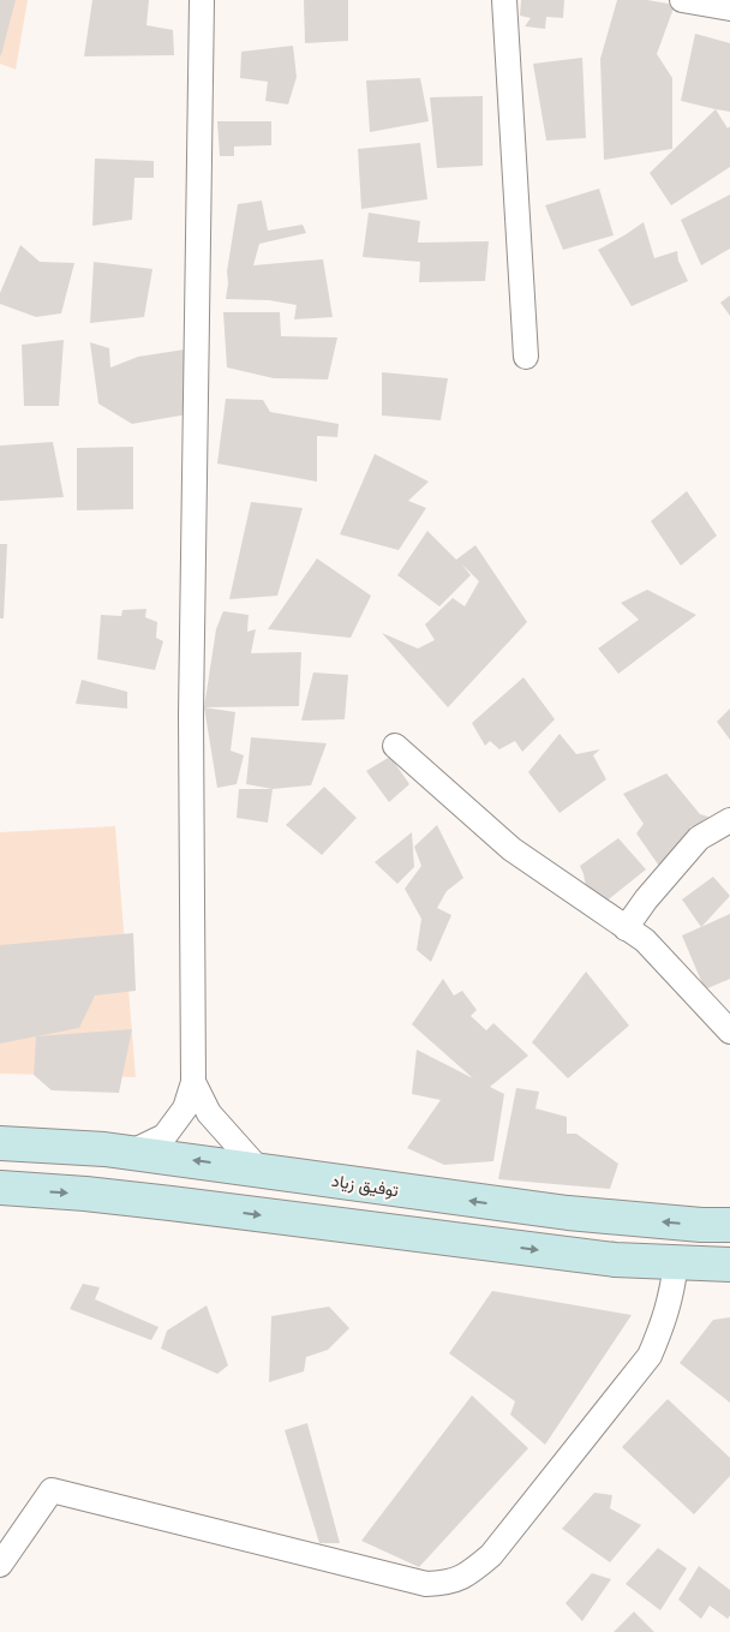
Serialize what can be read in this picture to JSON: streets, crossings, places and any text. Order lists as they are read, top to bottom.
{
  "streets": {
    "main road": ["توفيق زياد"]
  }
}
